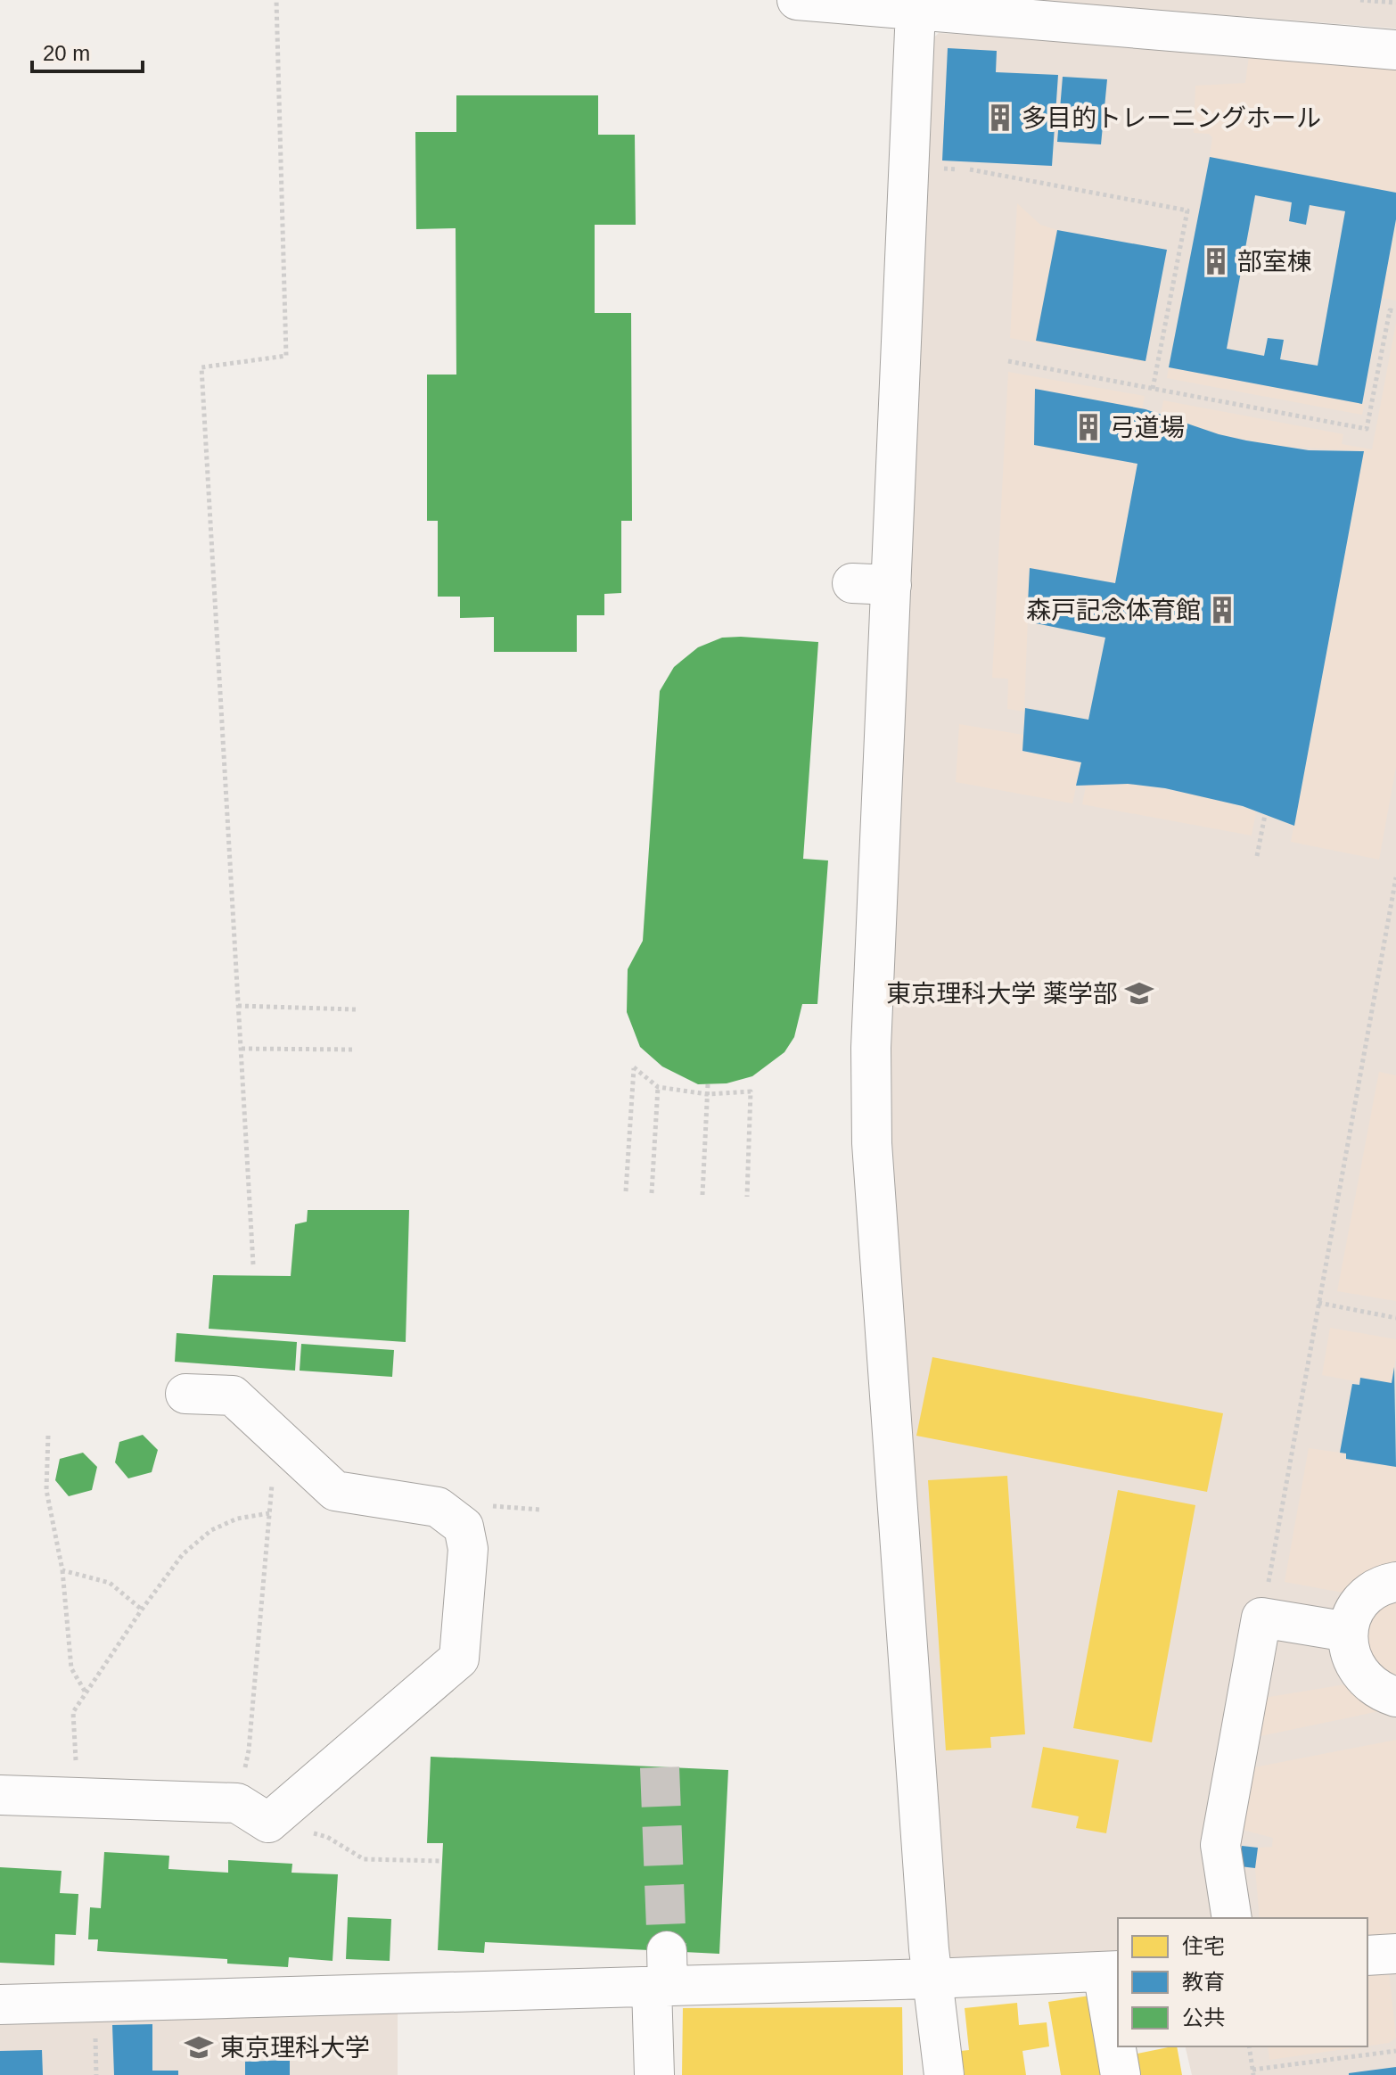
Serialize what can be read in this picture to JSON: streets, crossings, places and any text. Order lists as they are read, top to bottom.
{
  "places": {
    "building": [
      "多目的トレーニングホール",
      "部室棟",
      "弓道場",
      "森戸記念体育館"
    ],
    "school or university": ["東京理科大学 薬学部", "東京理科大学"]
  },
  "legend": ["住宅", "教育", "公共"],
  "scale_bar": "20 m"
}
